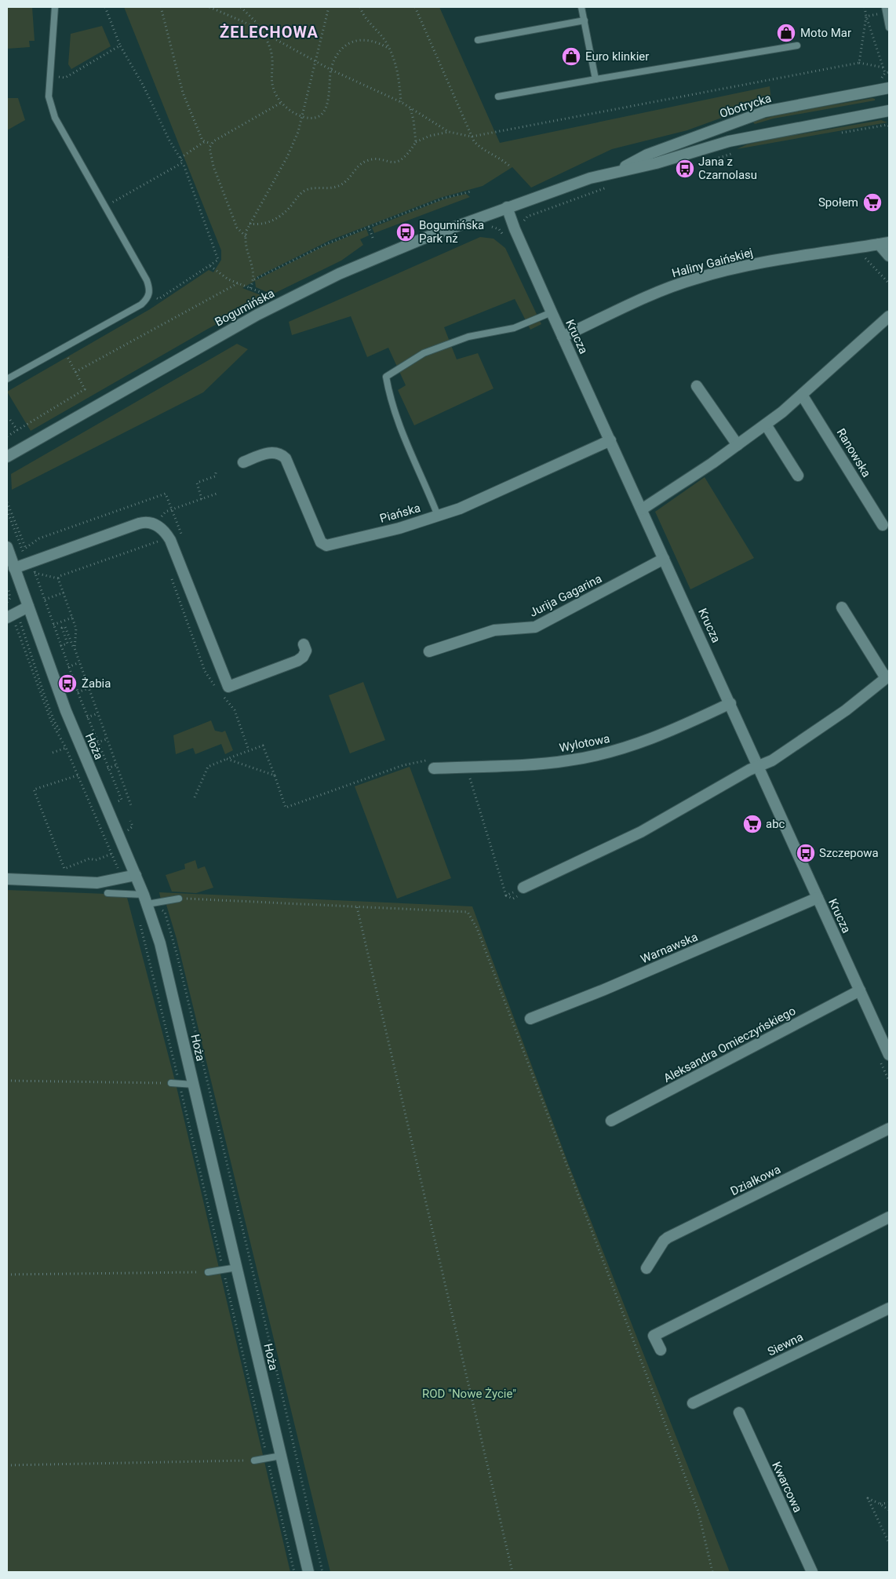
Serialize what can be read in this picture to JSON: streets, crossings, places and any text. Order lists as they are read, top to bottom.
{
  "streets": {
    "street": [
      "Obotrycka",
      "Haliny Gaińskiej",
      "Bogumińska",
      "Krucza",
      "Ranowska",
      "Piańska",
      "Jurija Gagarina",
      "Wylotowa",
      "Hoża",
      "Warnawska",
      "Aleksandra Omieczyńskiego",
      "Działkowa",
      "Siewna",
      "Kwarcowa"
    ]
  },
  "crossings": [
    ["Obotrycka", "Bogumińska"],
    ["Obotrycka", "Krucza"],
    ["Haliny Gaińskiej", "Krucza"],
    ["Bogumińska", "Krucza"],
    ["Krucza", "Piańska"],
    ["Krucza", "Jurija Gagarina"],
    ["Krucza", "Wylotowa"],
    ["Krucza", "Warnawska"],
    ["Krucza", "Aleksandra Omieczyńskiego"]
  ],
  "districts": ["ŻELECHOWA"],
  "parks": ["ROD \"Nowe Życie\""],
  "places": {
    "shop": ["Moto Mar", "Euro klinkier"],
    "bus stop": [
      "Jana z Czarnolasu",
      "Bogumińska Park nż",
      "Żabia",
      "Szczepowa"
    ],
    "supermarket": ["Społem", "abc"]
  }
}
